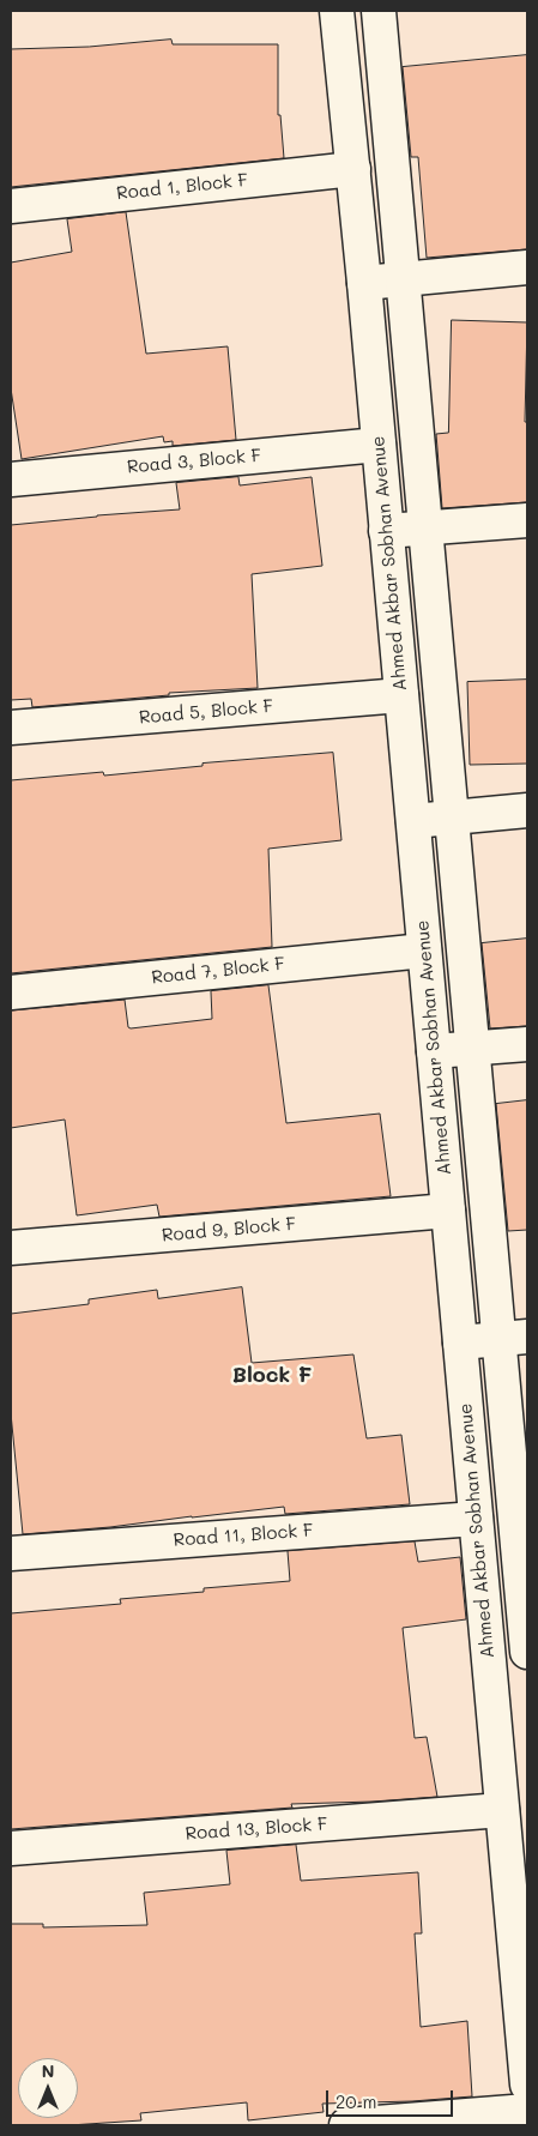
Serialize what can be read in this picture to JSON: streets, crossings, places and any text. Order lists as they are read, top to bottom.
{
  "streets": {
    "street": [
      "Road 1, Block F",
      "Road 3, Block F",
      "Ahmed Akbar Sobhan Avenue",
      "Road 5, Block F",
      "Road 7, Block F",
      "Road 9, Block F",
      "Road 11, Block F",
      "Road 13, Block F"
    ]
  },
  "crossings": [
    ["Road 1, Block F", "Ahmed Akbar Sobhan Avenue"],
    ["Road 3, Block F", "Ahmed Akbar Sobhan Avenue"],
    ["Ahmed Akbar Sobhan Avenue", "Road 5, Block F"],
    ["Ahmed Akbar Sobhan Avenue", "Road 7, Block F"],
    ["Ahmed Akbar Sobhan Avenue", "Road 9, Block F"],
    ["Ahmed Akbar Sobhan Avenue", "Road 11, Block F"],
    ["Ahmed Akbar Sobhan Avenue", "Road 13, Block F"]
  ],
  "districts": ["Block F"],
  "scale_bar": "20 m",
  "north": "top"
}
